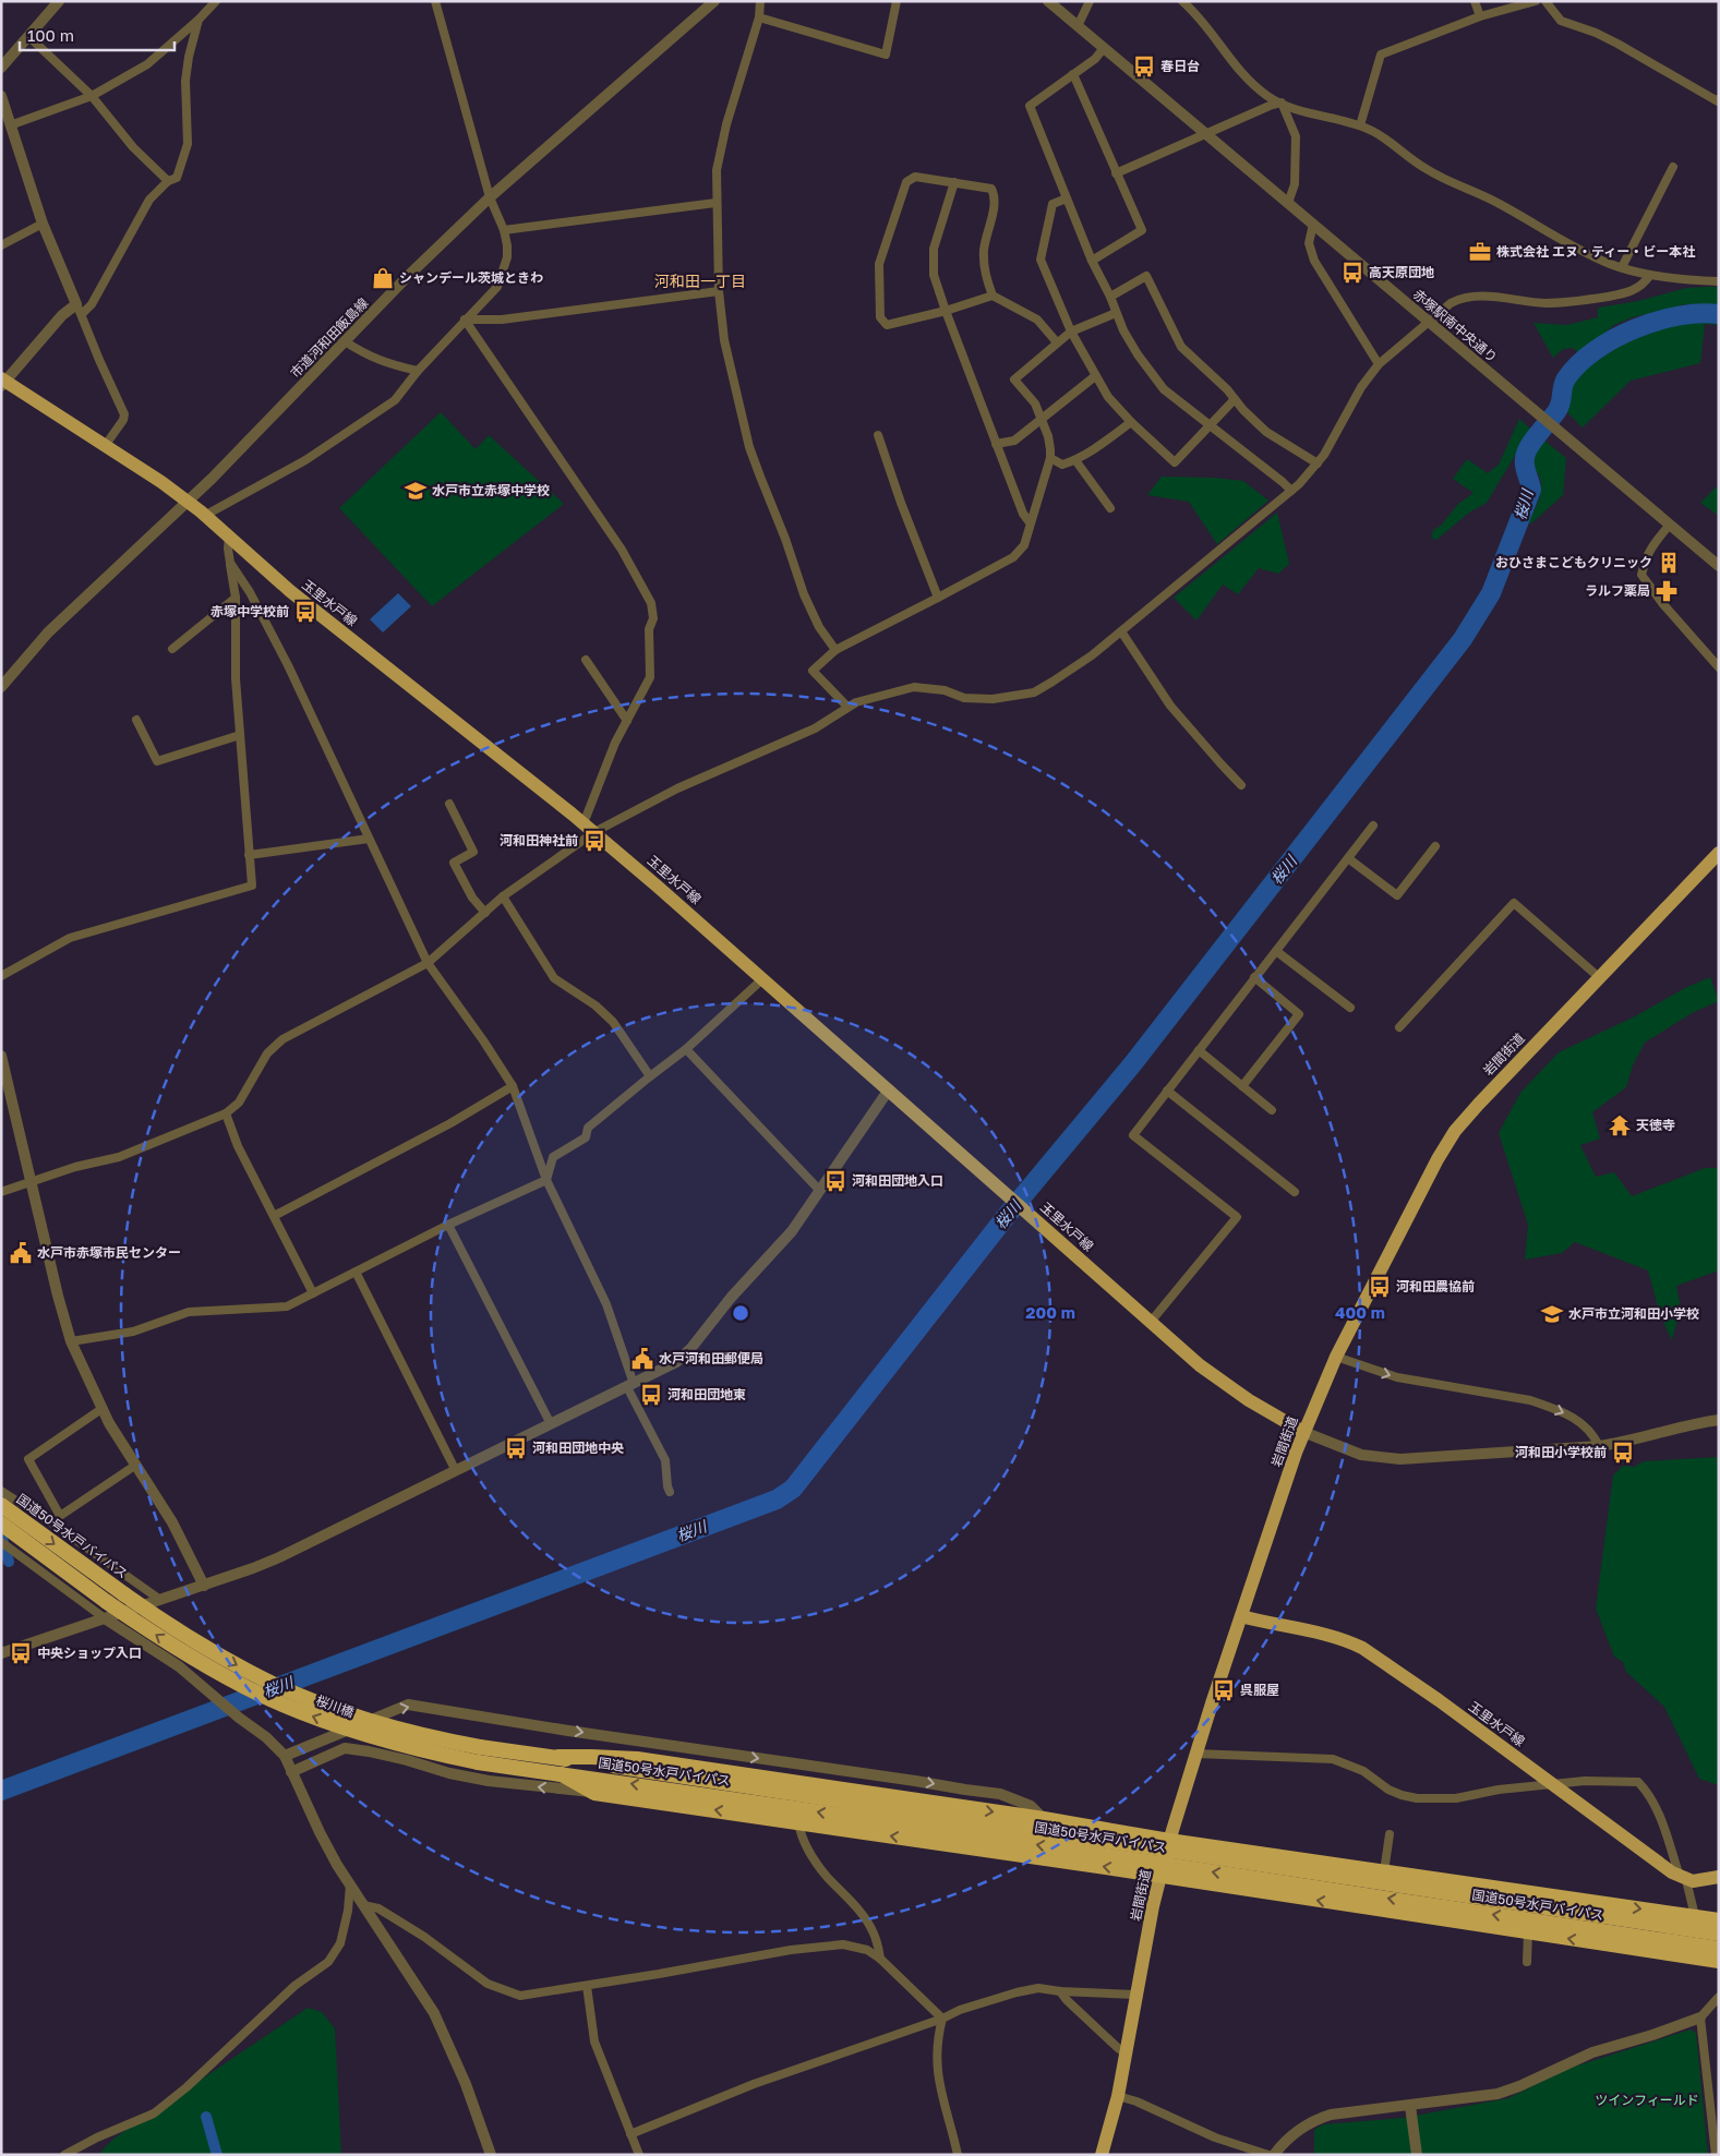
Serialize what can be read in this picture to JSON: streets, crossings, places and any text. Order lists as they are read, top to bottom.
{
  "streets": {
    "highway": ["国道50号水戸バイパス", "桜川橋"],
    "main road": ["玉里水戸線", "岩間街道"],
    "street": ["赤塚駅南中央通り", "市道河和田飯島線"]
  },
  "crossings": [
    ["市道河和田飯島線", "玉里水戸線"],
    ["玉里水戸線", "岩間街道"],
    ["国道50号水戸バイパス", "桜川橋"]
  ],
  "districts": ["河和田一丁目"],
  "water": ["桜川"],
  "parks": ["ツインフィールド"],
  "places": {
    "bus stop": [
      "春日台",
      "高天原団地",
      "赤塚中学校前",
      "河和田神社前",
      "河和田団地入口",
      "河和田農協前",
      "河和田団地東",
      "河和田団地中央",
      "河和田小学校前",
      "中央ショップ入口",
      "呉服屋"
    ],
    "office": ["株式会社 エヌ・ティー・ビー本社"],
    "shop": ["シャンデール茨城ときわ"],
    "school or university": ["水戸市立赤塚中学校", "水戸市立河和田小学校"],
    "building": ["おひさまこどもクリニック"],
    "pharmacy": ["ラルフ薬局"],
    "temple": ["天徳寺"],
    "public building": ["水戸市赤塚市民センター", "水戸河和田郵便局"]
  },
  "scale_bar": "100 m",
  "rings": ["200 m", "400 m"]
}
